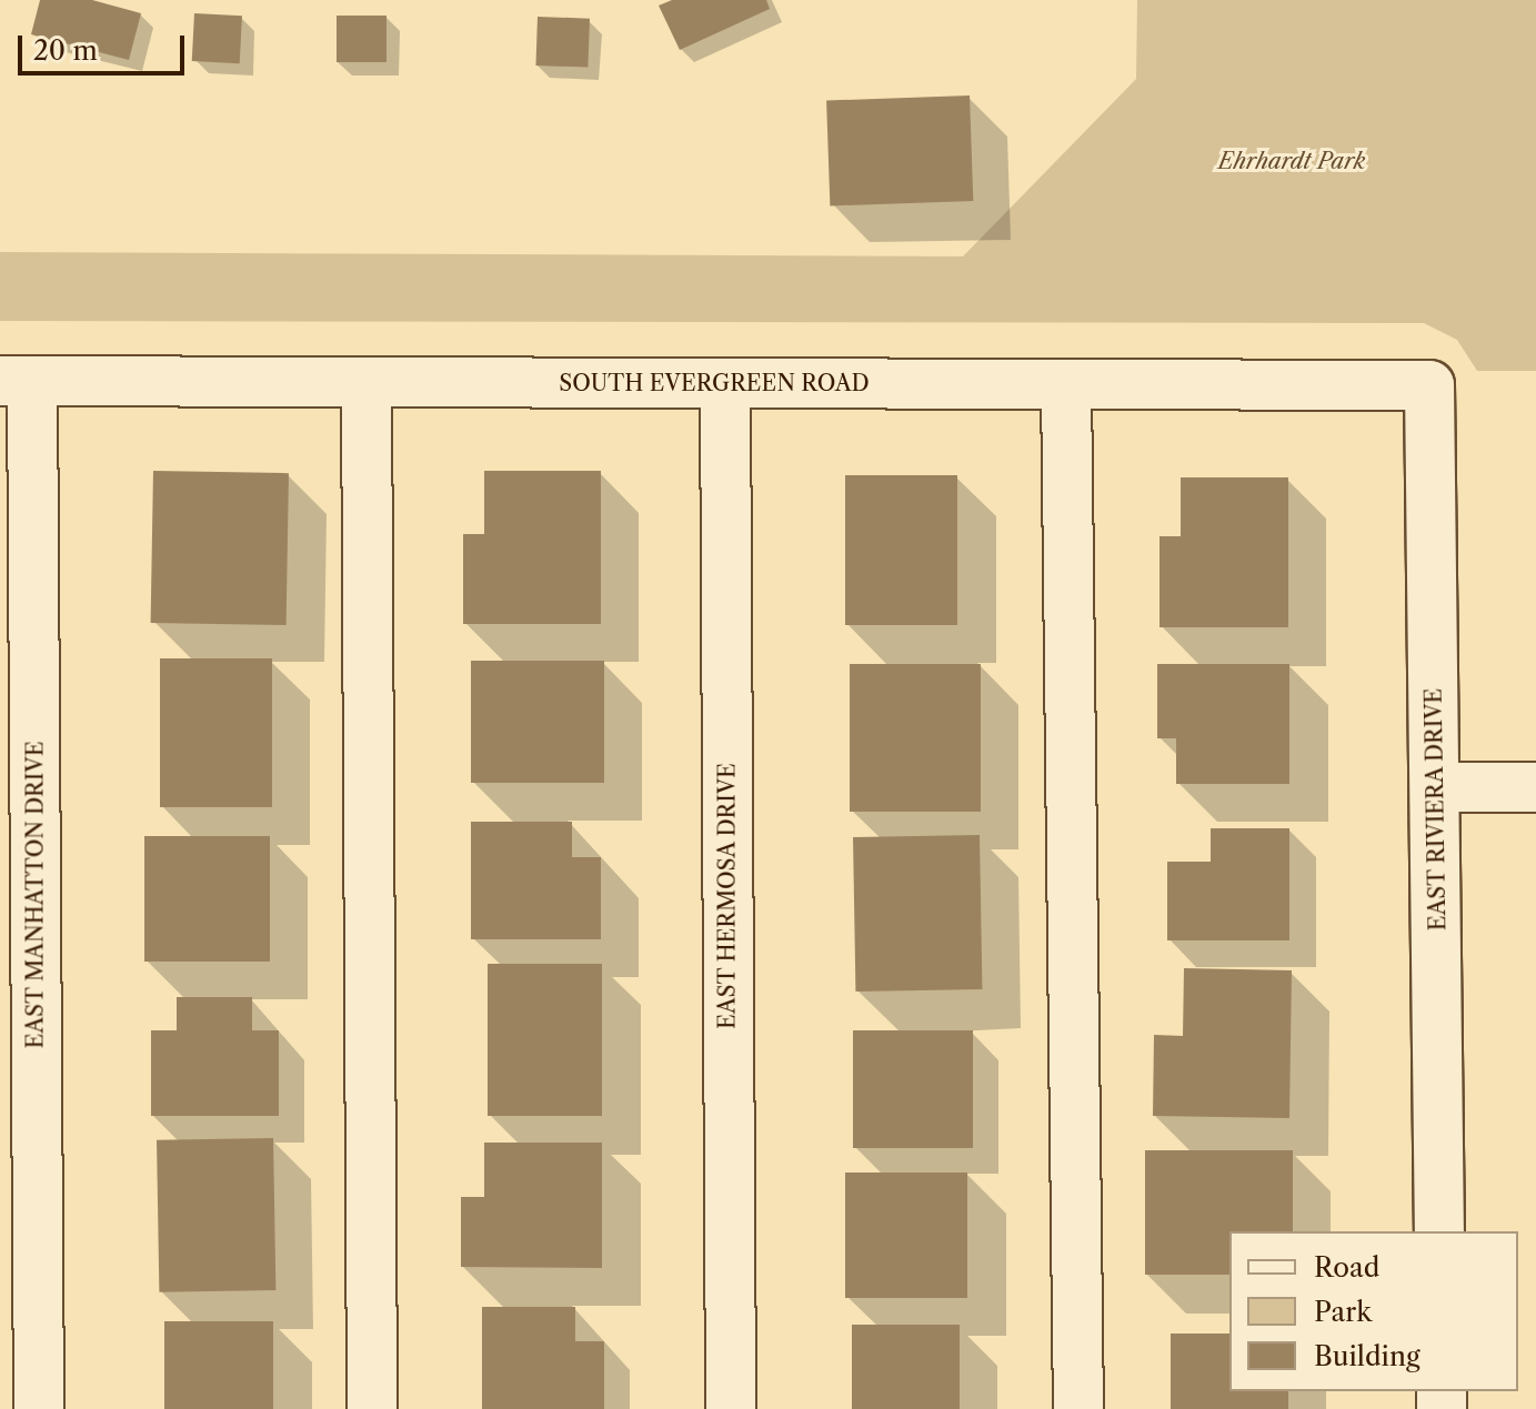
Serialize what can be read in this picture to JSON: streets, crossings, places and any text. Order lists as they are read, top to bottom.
{
  "streets": {
    "street": [
      "SOUTH EVERGREEN ROAD",
      "EAST RIVIERA DRIVE",
      "EAST MANHATTON DRIVE",
      "EAST HERMOSA DRIVE"
    ]
  },
  "crossings": [
    ["SOUTH EVERGREEN ROAD", "EAST RIVIERA DRIVE"],
    ["SOUTH EVERGREEN ROAD", "EAST MANHATTON DRIVE"],
    ["SOUTH EVERGREEN ROAD", "EAST HERMOSA DRIVE"]
  ],
  "parks": ["Ehrhardt Park"],
  "legend": ["Road", "Park", "Building"],
  "scale_bar": "20 m"
}
